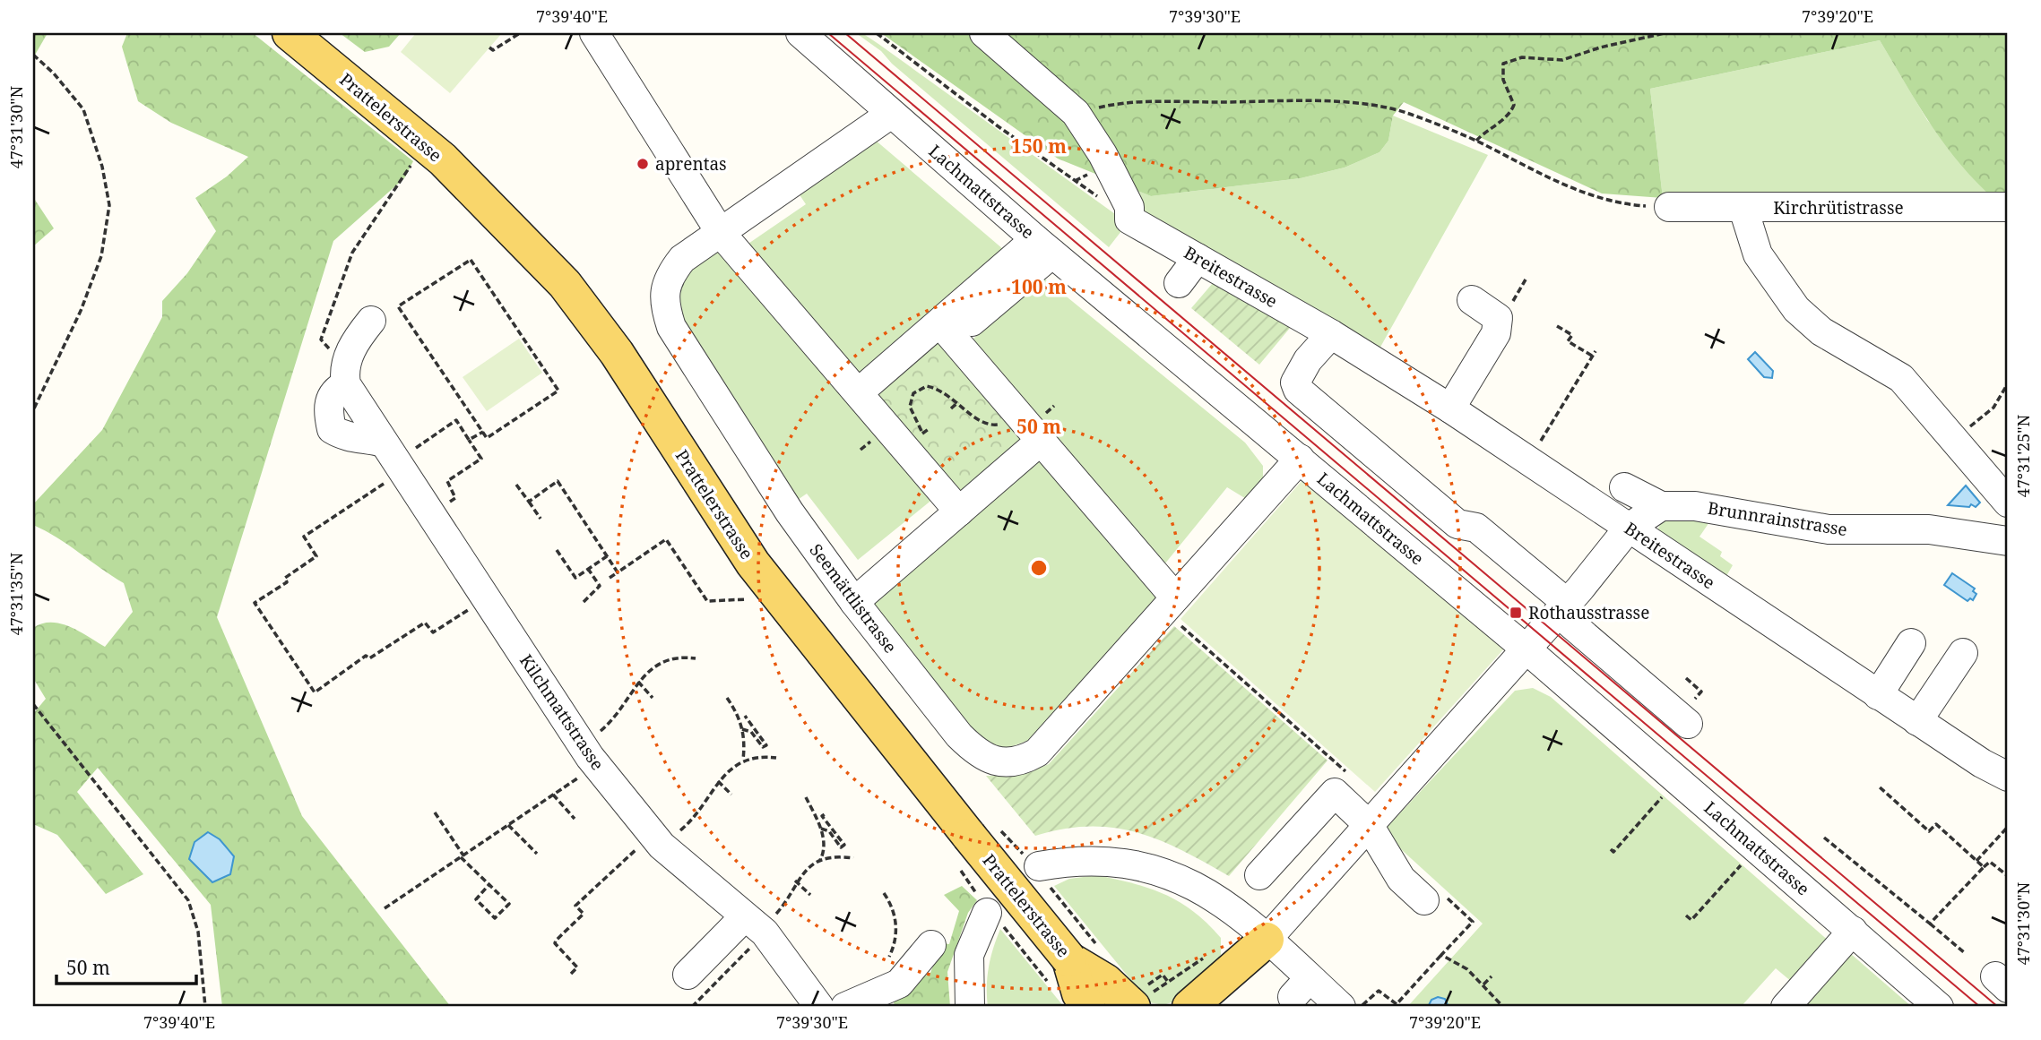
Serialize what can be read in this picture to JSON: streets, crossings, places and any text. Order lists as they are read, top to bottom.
{
  "streets": {
    "main road": ["Prattelerstrasse"],
    "street": [
      "Lachmattstrasse",
      "Kirchrütistrasse",
      "Breitestrasse",
      "Brunnrainstrasse",
      "Seemättlistrasse",
      "Kilchmattstrasse"
    ]
  },
  "crossings": [
    ["Lachmattstrasse", "Seemättlistrasse"]
  ],
  "places": {
    "other": ["aprentas"],
    "transit": ["Rothausstrasse"]
  },
  "scale_bar": "50 m",
  "coordinates": [
    "7°39'40\"E",
    "7°39'30\"E",
    "7°39'20\"E",
    "47°31'30\"N",
    "47°31'25\"N",
    "47°31'35\"N"
  ],
  "rings": ["150 m", "100 m", "50 m"]
}
